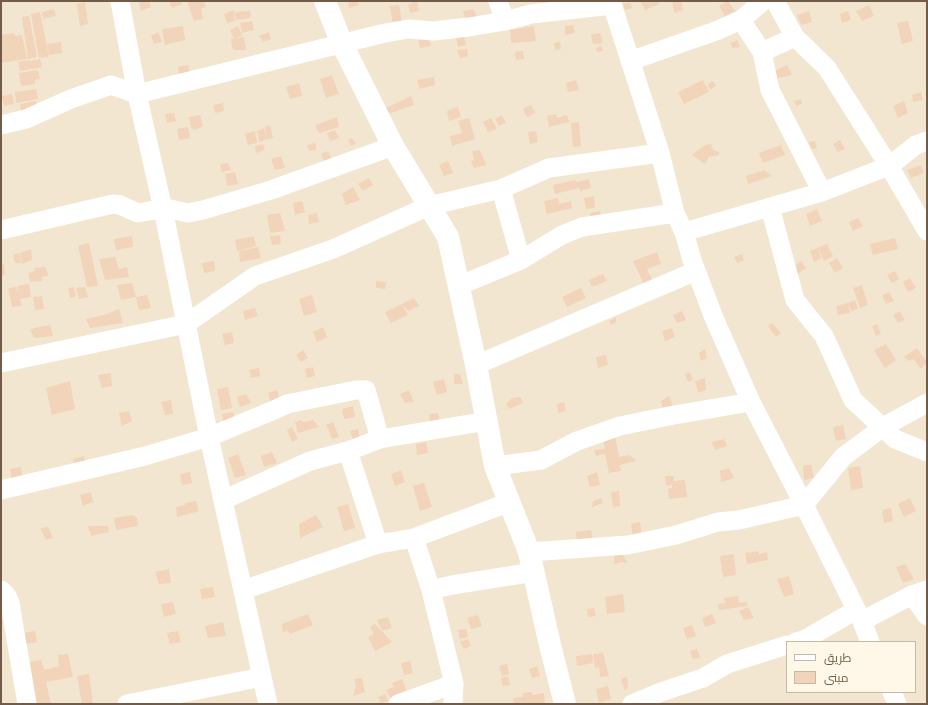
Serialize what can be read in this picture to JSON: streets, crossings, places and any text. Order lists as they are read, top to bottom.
{
  "legend": ["طريق", "مبنى"]
}
